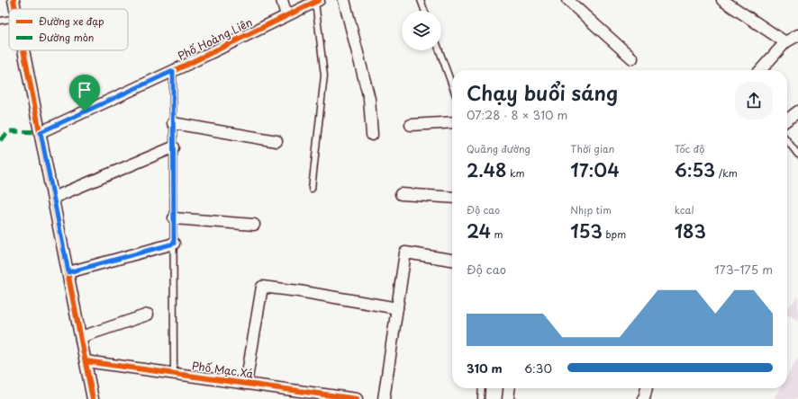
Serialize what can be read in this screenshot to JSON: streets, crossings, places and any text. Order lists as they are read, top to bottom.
{
  "streets": {
    "street": ["Phố Hoàng Liên", "Phố Mạc Xá"]
  },
  "legend": ["Đường xe đạp", "Đường mòn"],
  "page": {
    "heading": ["Chạy buổi sáng", "07:28 · 8 × 310 m"],
    "stats": [
      ["Quãng đường", "2.48 km"],
      ["Thời gian", "17:04"],
      ["Tốc độ", "6:53 /km"],
      ["Độ cao", "24 m"],
      ["Nhịp tim", "153 bpm"],
      ["kcal", "183"]
    ],
    "chart": ["Độ cao", "173–175 m"],
    "list": [
      {
        "name": "310 m",
        "note": "6:30"
      }
    ]
  }
}
